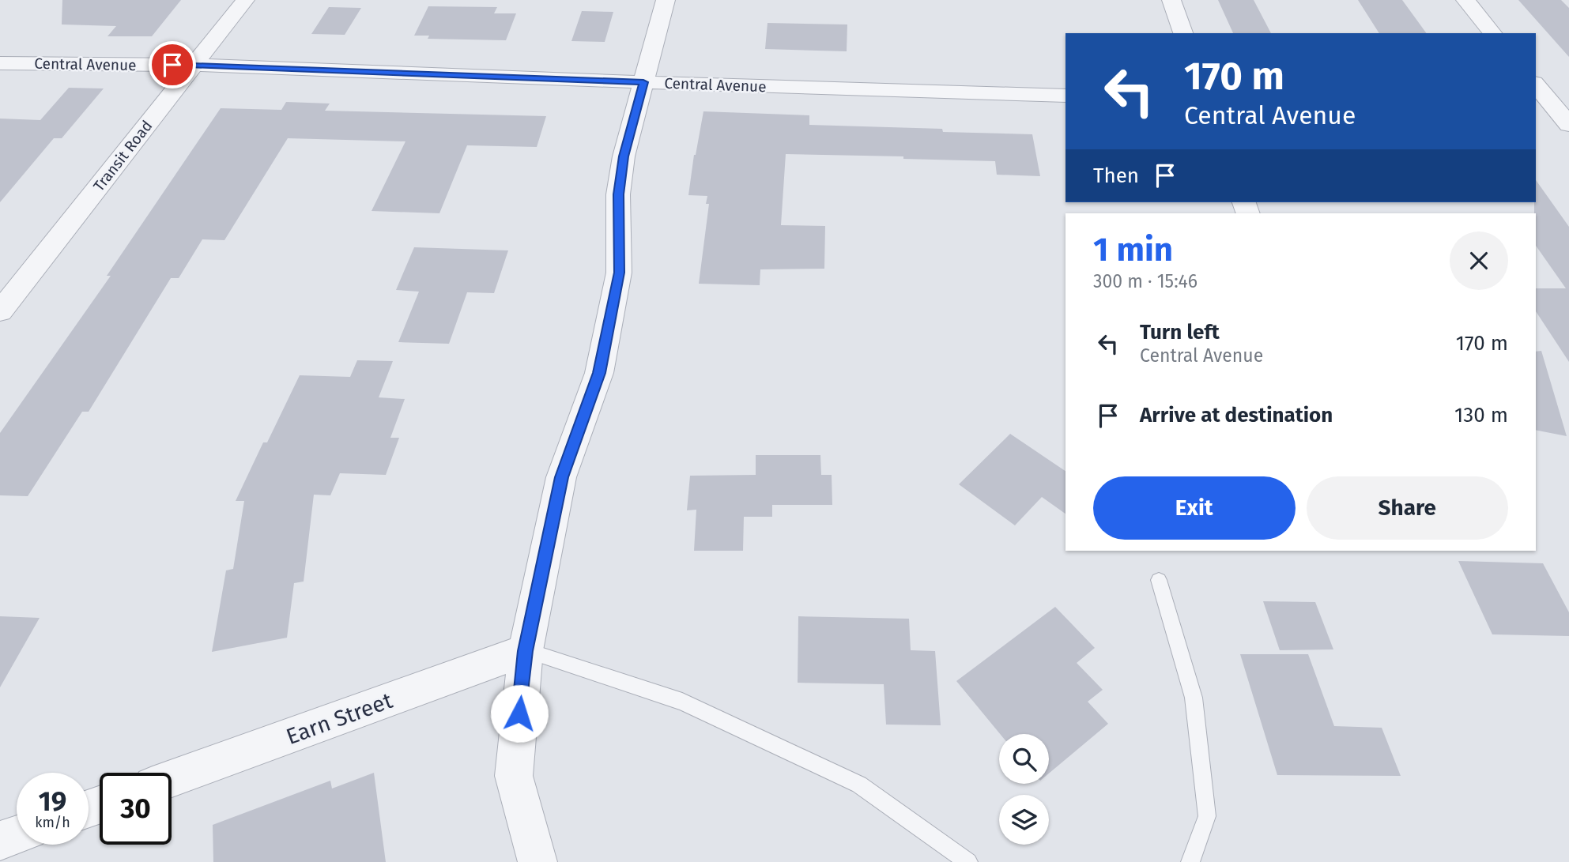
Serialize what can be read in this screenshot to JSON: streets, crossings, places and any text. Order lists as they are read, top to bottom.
{
  "streets": {
    "street": ["Central Avenue", "Transit Road", "Earn Street"]
  },
  "crossings": [
    ["Central Avenue", "Transit Road"]
  ],
  "page": {
    "turn": ["170 m", "Central Avenue"],
    "then": "Then",
    "heading": ["1 min", "300 m · 15:46"],
    "list": [
      {
        "name": "Turn left",
        "note": "Central Avenue",
        "value": "170 m"
      },
      {
        "name": "Arrive at destination",
        "value": "130 m"
      }
    ],
    "buttons": ["Exit", "Share"],
    "speed": "19 km/h",
    "limit": "30"
  }
}
